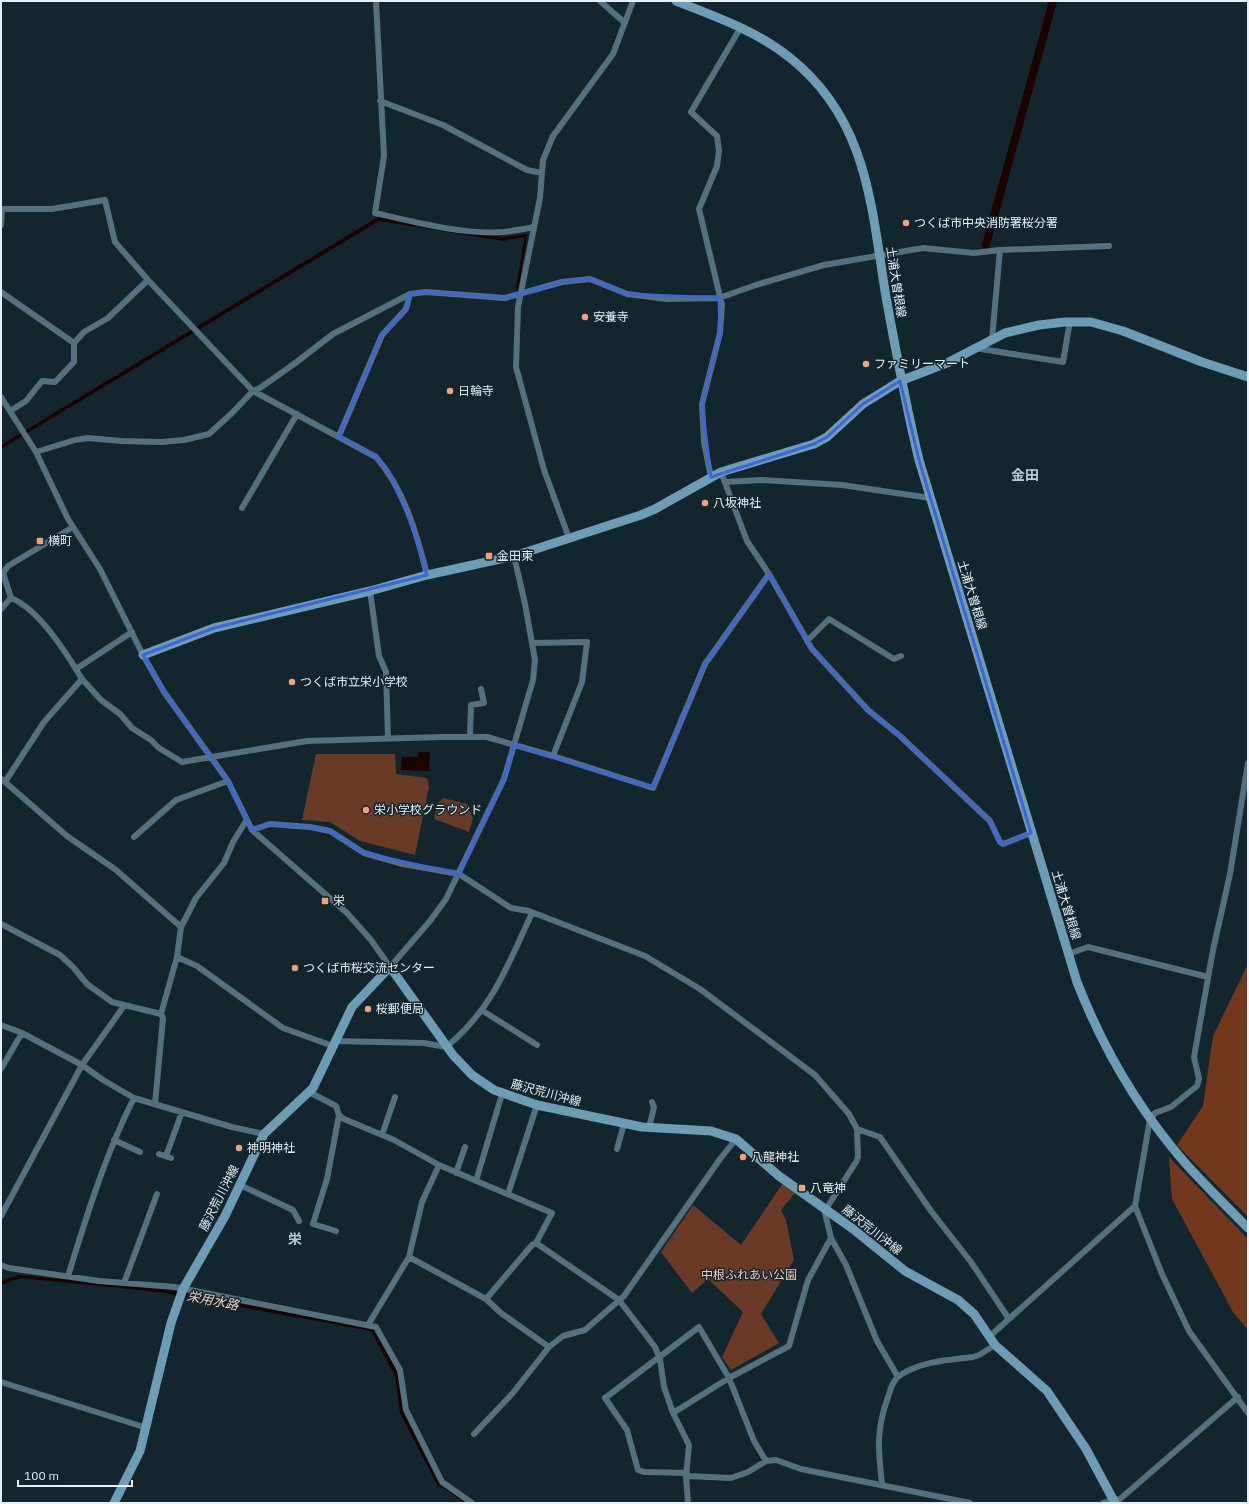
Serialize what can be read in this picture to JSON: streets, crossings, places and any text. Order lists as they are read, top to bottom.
{
  "streets": {
    "main road": ["土浦大曽根線", "藤沢荒川沖線"]
  },
  "districts": ["金田", "栄"],
  "water": ["栄用水路"],
  "parks": ["中根ふれあい公園"],
  "places": {
    "other": [
      "つくば市中央消防署桜分署",
      "安養寺",
      "ファミリーマート",
      "日輪寺",
      "八坂神社",
      "つくば市立栄小学校",
      "栄小学校グラウンド",
      "つくば市桜交流センター",
      "桜郵便局",
      "神明神社",
      "八龍神社"
    ],
    "transit": [
      "横町",
      "金田東",
      "栄",
      "八竜神"
    ]
  },
  "scale_bar": "100 m"
}
